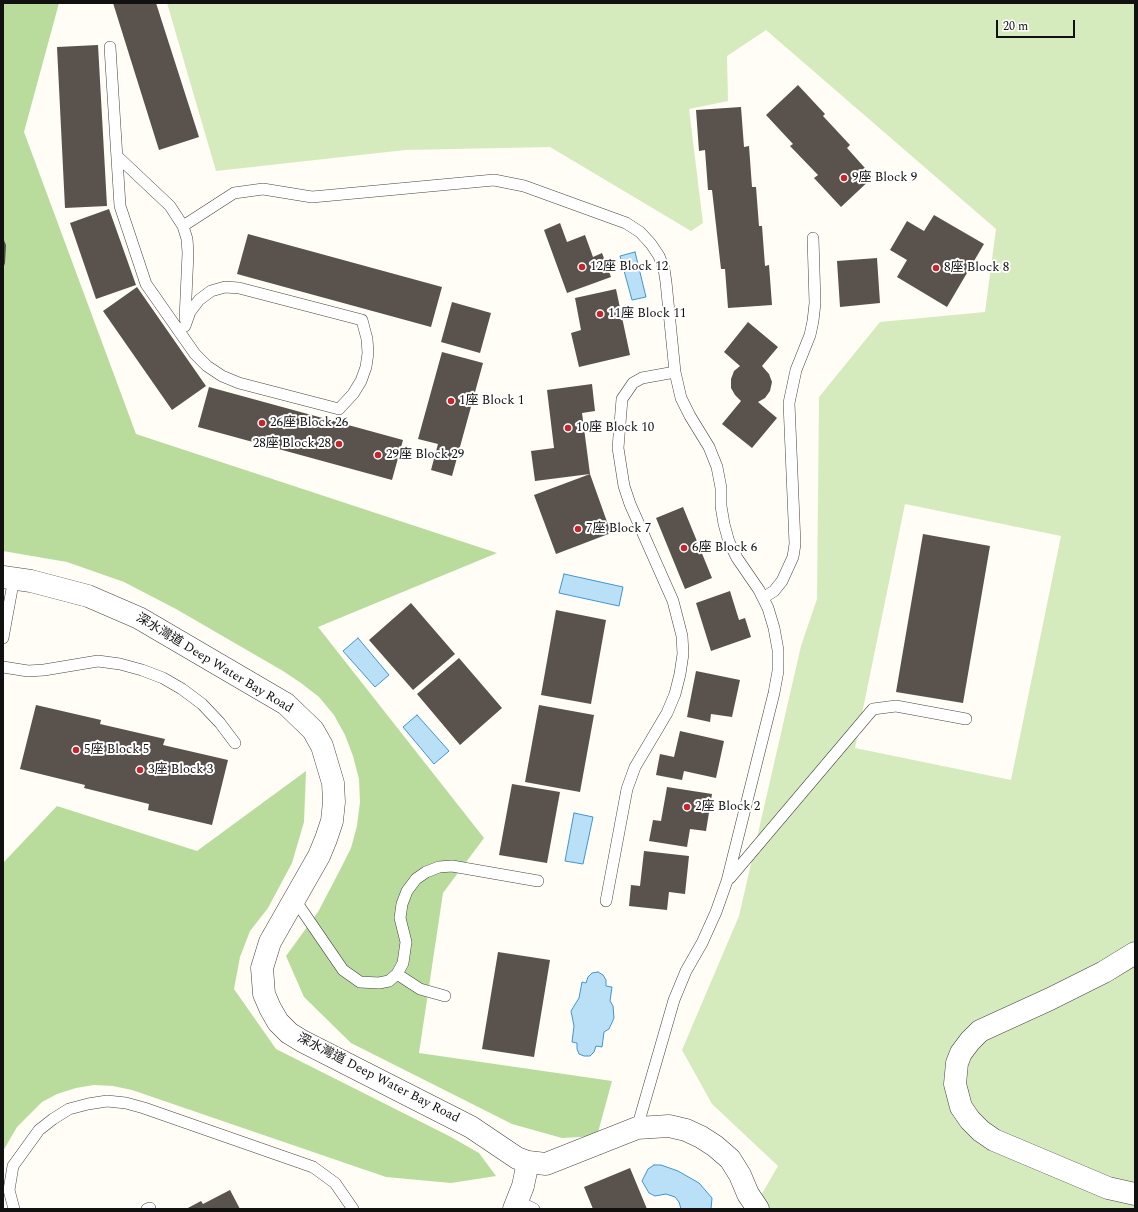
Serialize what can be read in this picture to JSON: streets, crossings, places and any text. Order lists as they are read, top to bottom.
{
  "streets": {
    "street": ["深水灣道 Deep Water Bay Road"]
  },
  "places": [
    "9座 Block 9",
    "12座 Block 12",
    "8座 Block 8",
    "11座 Block 11",
    "1座 Block 1",
    "26座 Block 26",
    "10座 Block 10",
    "28座 Block 28",
    "29座 Block 29",
    "7座 Block 7",
    "6座 Block 6",
    "5座 Block 5",
    "3座 Block 3",
    "2座 Block 2"
  ],
  "scale_bar": "20 m"
}
